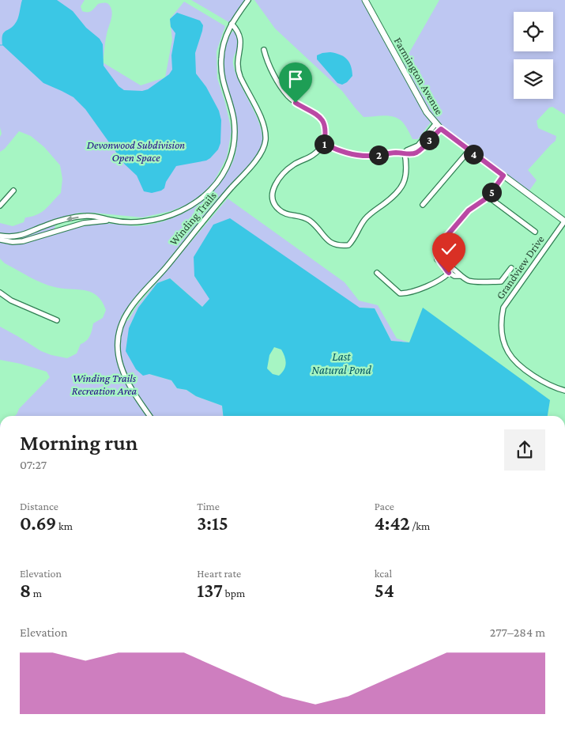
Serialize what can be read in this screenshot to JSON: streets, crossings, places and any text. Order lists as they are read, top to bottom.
{
  "streets": {
    "main road": ["Farmington Avenue"],
    "street": ["Winding Trails", "Grandview Drive"]
  },
  "crossings": [
    ["Farmington Avenue", "Grandview Drive"]
  ],
  "water": ["Last Natural Pond"],
  "parks": ["Devonwood Subdivision Open Space", "Winding Trails Recreation Area"],
  "page": {
    "pins": [
      "3",
      "1",
      "4",
      "2",
      "5"
    ],
    "heading": ["Morning run", "07:27"],
    "stats": [
      ["Distance", "0.69 km"],
      ["Time", "3:15"],
      ["Pace", "4:42 /km"],
      ["Elevation", "8 m"],
      ["Heart rate", "137 bpm"],
      ["kcal", "54"]
    ],
    "chart": ["Elevation", "277–284 m"]
  }
}
